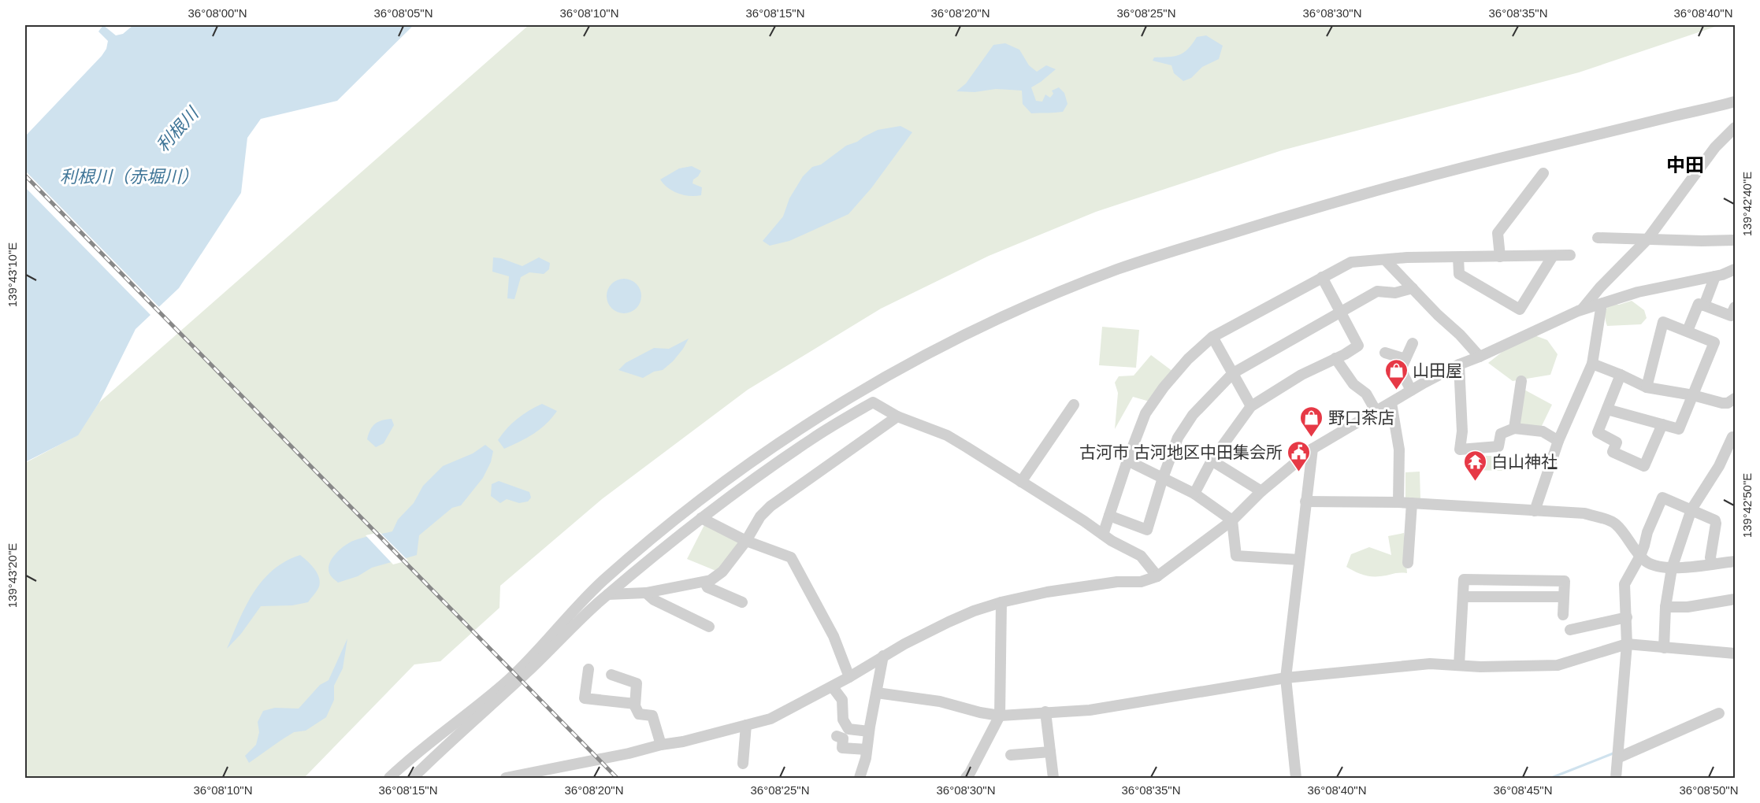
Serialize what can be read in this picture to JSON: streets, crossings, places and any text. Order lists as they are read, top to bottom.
{
  "districts": ["中田"],
  "water": ["利根川", "利根川（赤堀川）"],
  "places": {
    "shop": ["山田屋", "野口茶店"],
    "public building": ["古河市 古河地区中田集会所"],
    "temple": ["白山神社"]
  },
  "coordinates": [
    "36°08'00\"N",
    "36°08'05\"N",
    "36°08'10\"N",
    "36°08'15\"N",
    "36°08'20\"N",
    "36°08'25\"N",
    "36°08'30\"N",
    "36°08'35\"N",
    "36°08'40\"N",
    "139°42'40\"E",
    "139°43'10\"E",
    "139°42'50\"E",
    "139°43'20\"E",
    "36°08'45\"N",
    "36°08'50\"N"
  ]
}
